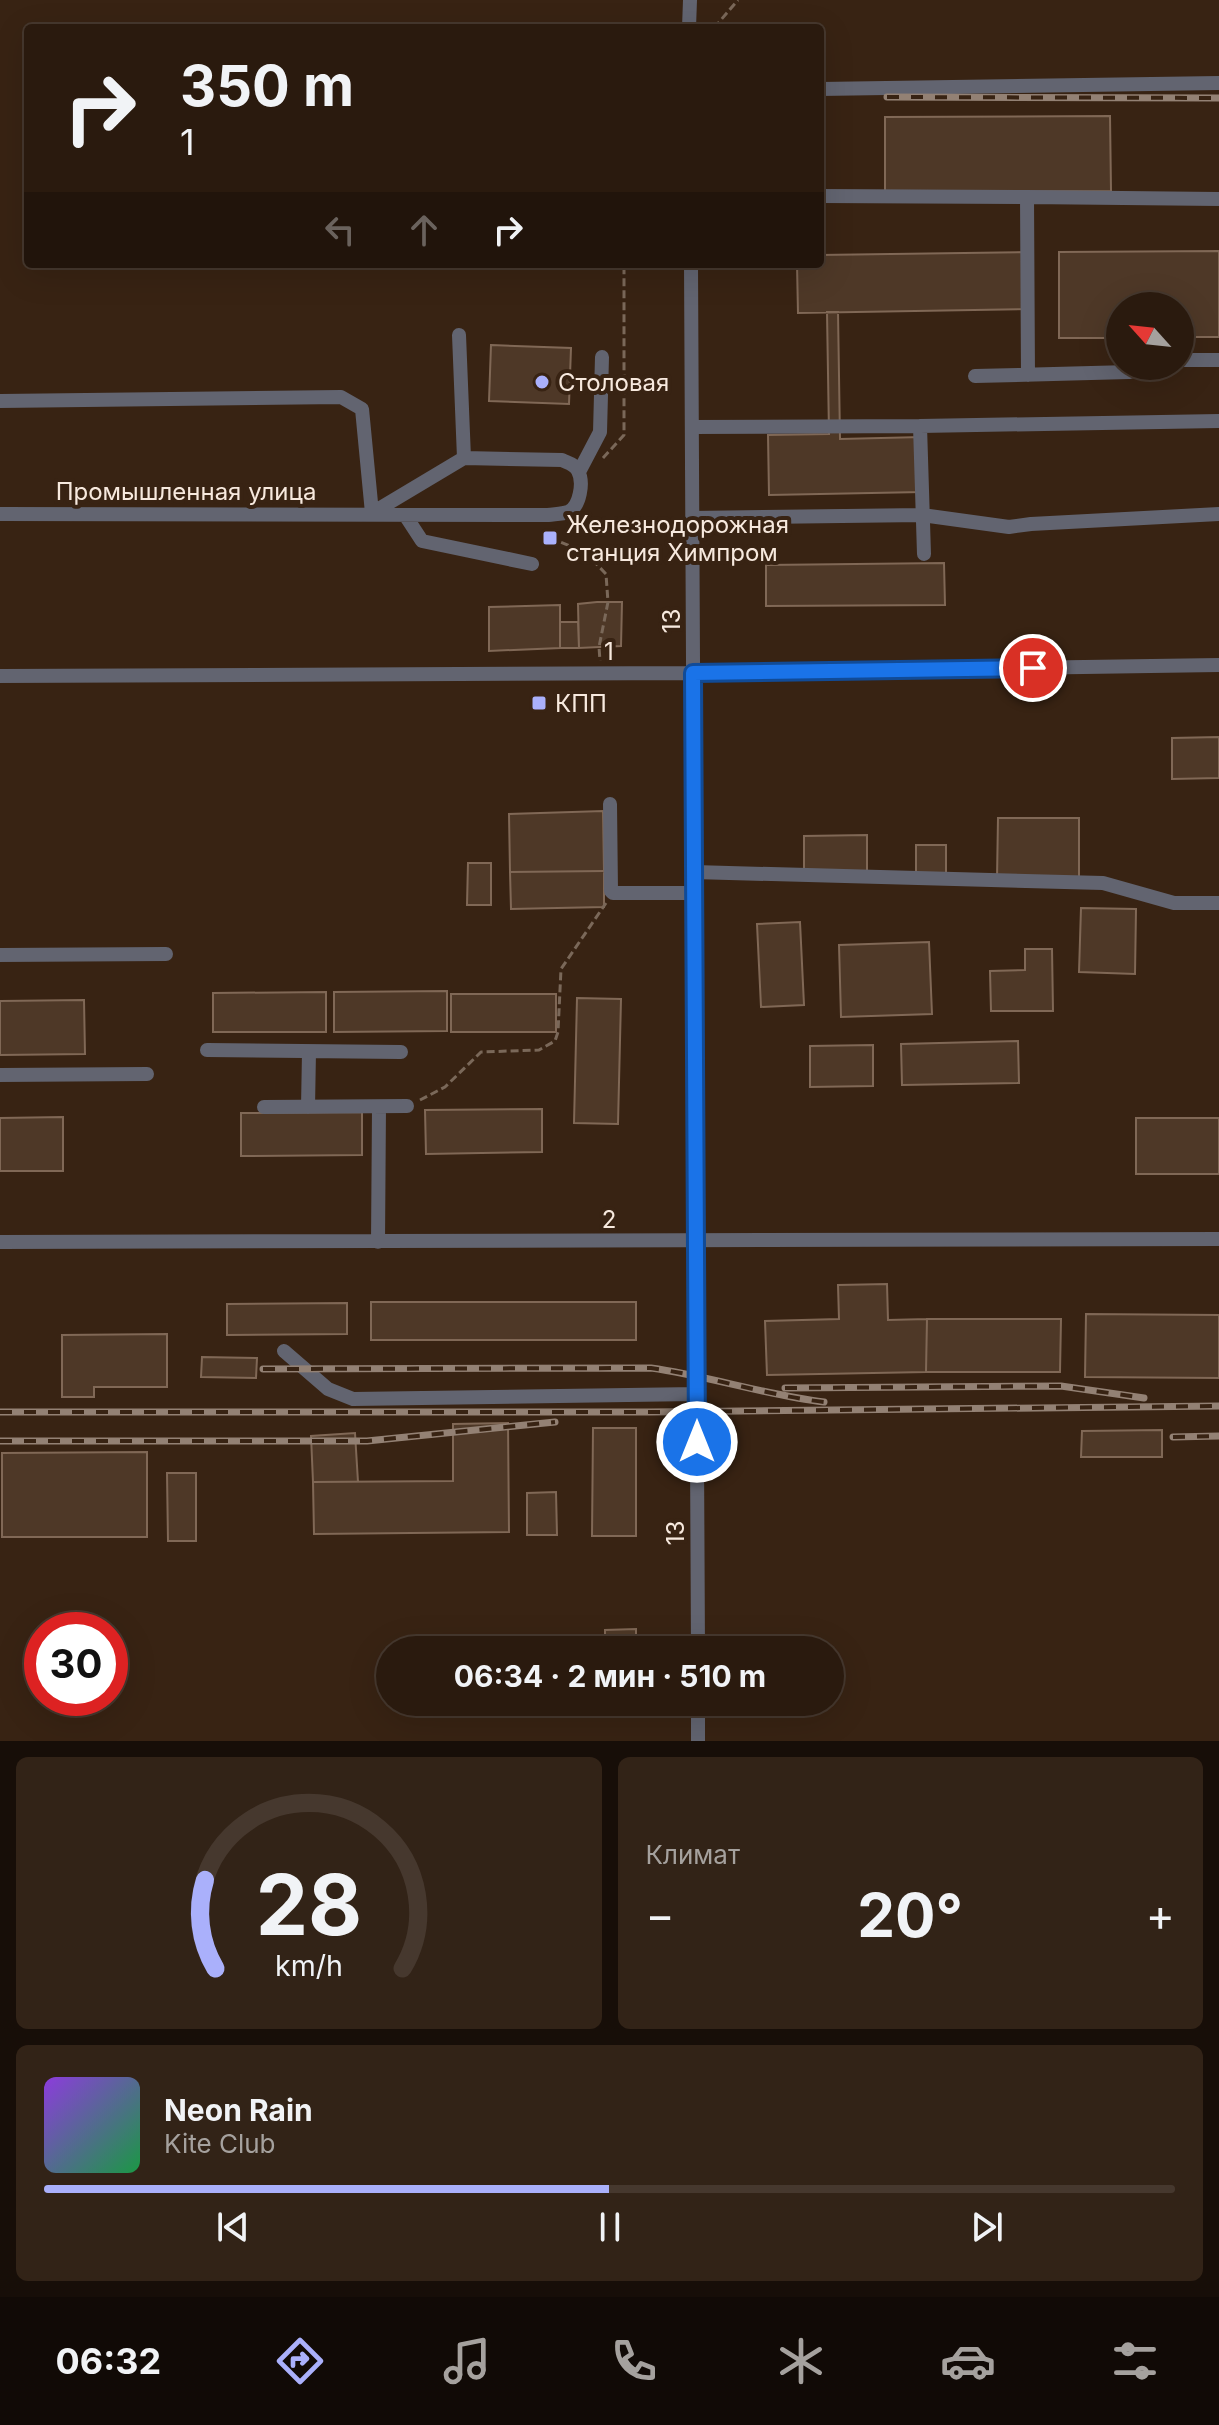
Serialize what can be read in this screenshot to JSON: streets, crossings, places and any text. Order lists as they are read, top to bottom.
{
  "streets": {
    "street": [
      "Промышленная улица",
      "13",
      "1",
      "2"
    ]
  },
  "crossings": [
    ["13", "1"],
    ["13", "2"]
  ],
  "places": {
    "other": ["Столовая"],
    "transit": ["Железнодорожная станция Химпром", "КПП"]
  },
  "north": "top left",
  "page": {
    "turn": ["350 m", "1"],
    "limit": "30",
    "trip": "06:34 · 2 мин · 510 m",
    "tile": "Климат",
    "heat": ["−", "20°", "+"],
    "song": ["Neon Rain", "Kite Club"],
    "tabs": "06:32",
    "gauge": ["28", "km/h"]
  }
}
